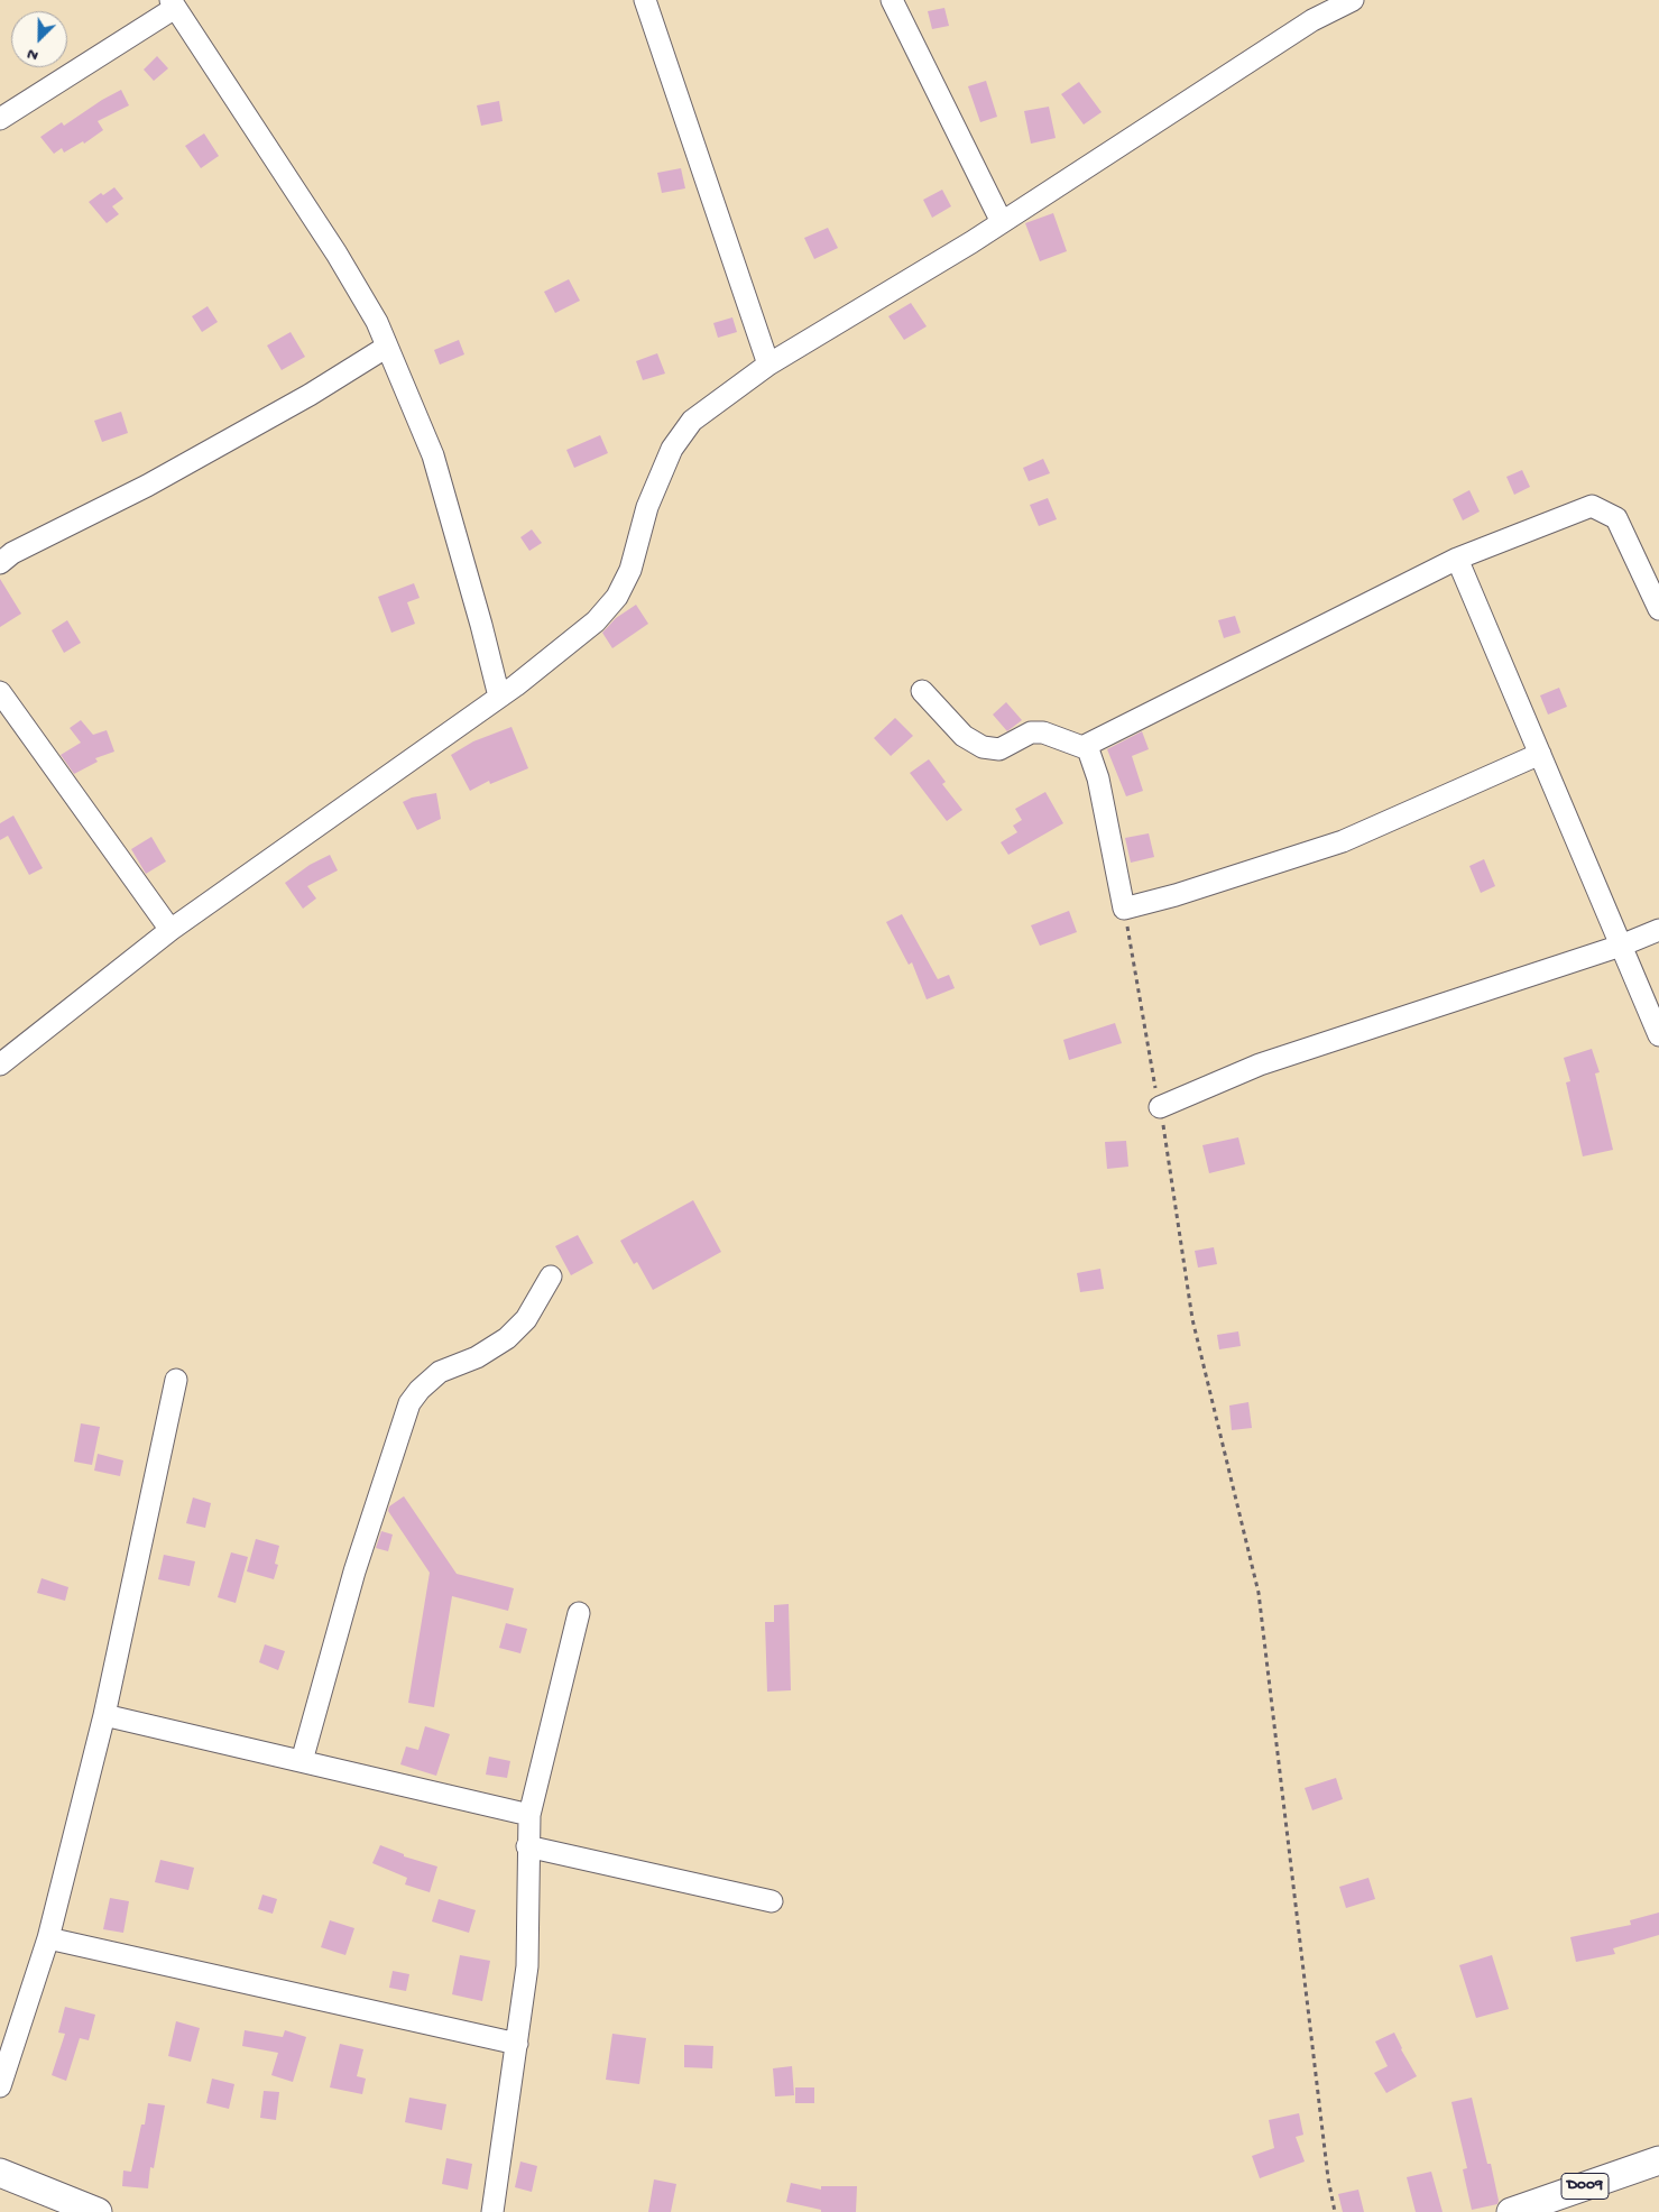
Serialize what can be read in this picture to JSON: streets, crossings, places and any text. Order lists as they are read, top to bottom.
{
  "streets": {
    "main road": ["D009"]
  },
  "north": "bottom left"
}
